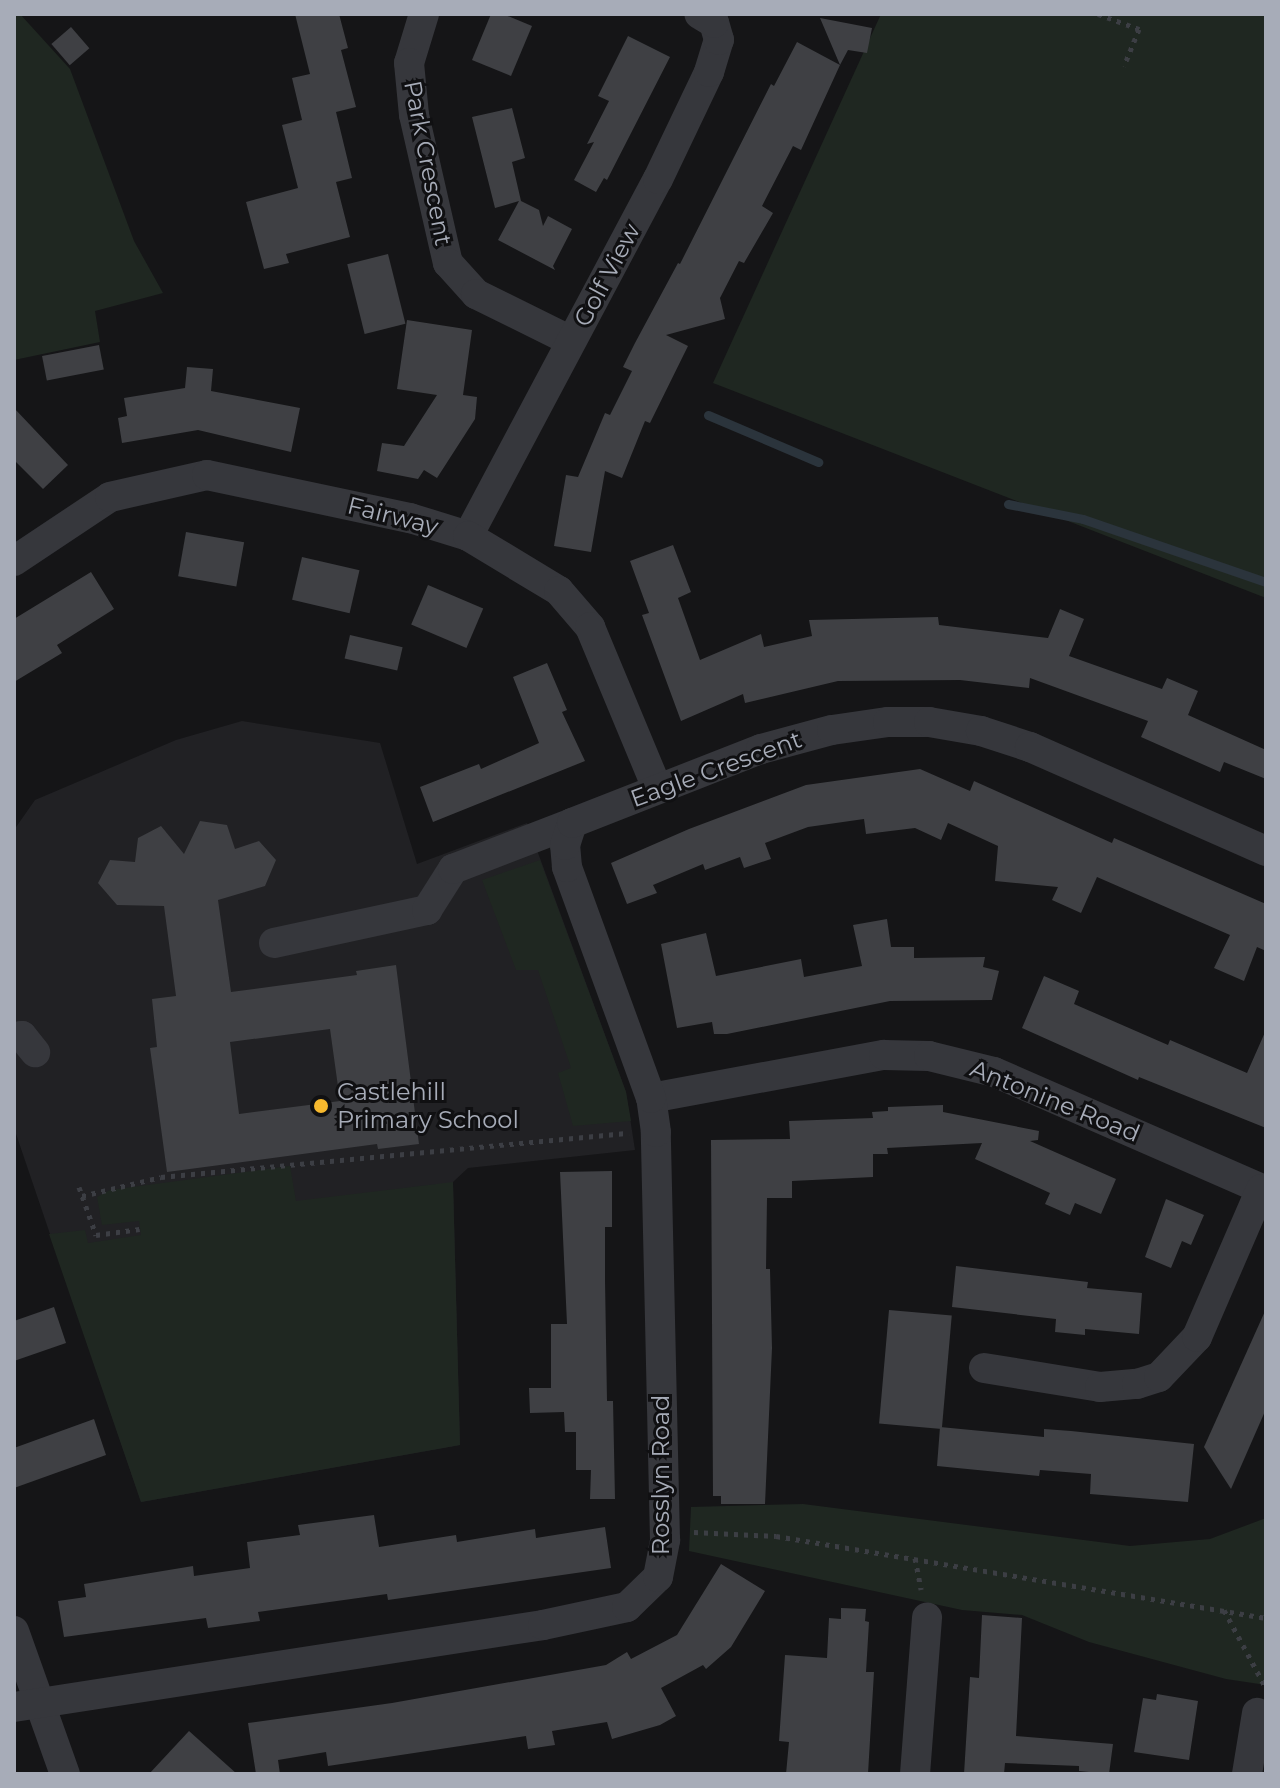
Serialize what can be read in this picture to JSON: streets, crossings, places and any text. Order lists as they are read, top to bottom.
{
  "streets": {
    "street": [
      "Park Crescent",
      "Golf View",
      "Fairway",
      "Eagle Crescent",
      "Antonine Road",
      "Rosslyn Road"
    ]
  },
  "crossings": [
    ["Park Crescent", "Golf View"],
    ["Golf View", "Fairway"],
    ["Fairway", "Eagle Crescent"],
    ["Eagle Crescent", "Rosslyn Road"],
    ["Antonine Road", "Rosslyn Road"]
  ],
  "places": ["Castlehill Primary School"]
}
